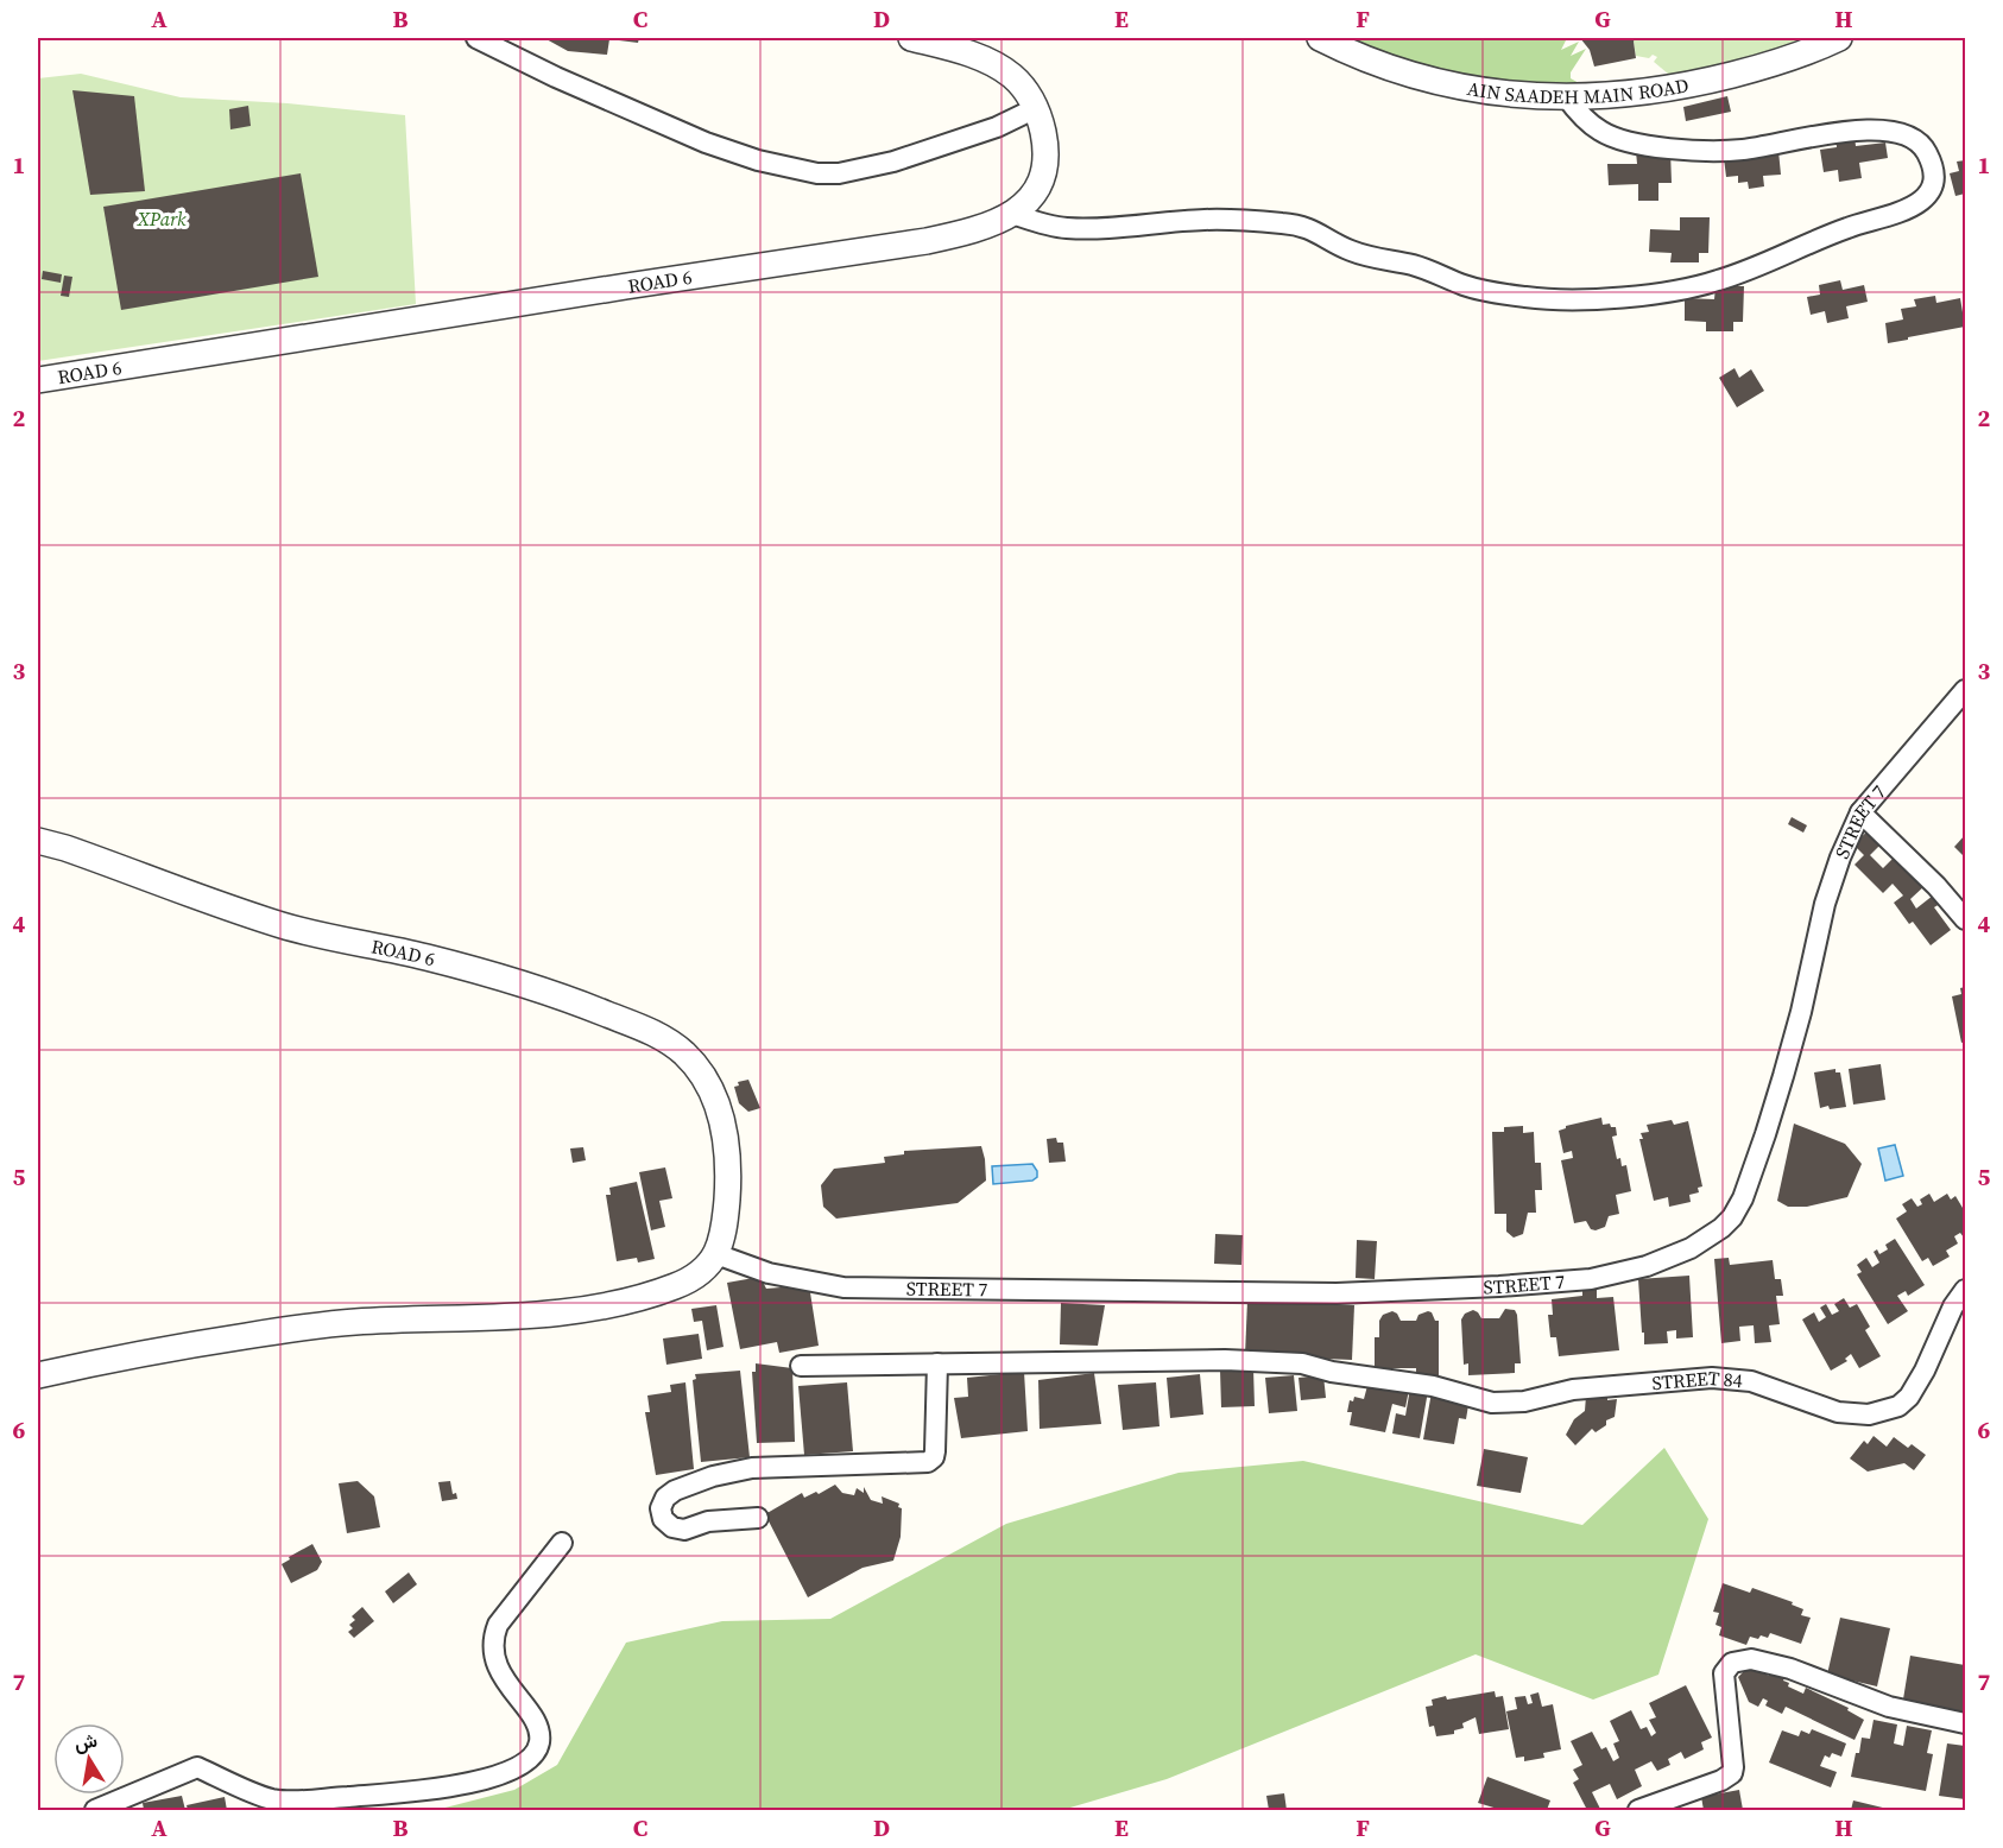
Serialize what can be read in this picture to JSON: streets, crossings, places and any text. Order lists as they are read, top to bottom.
{
  "streets": {
    "street": [
      "AIN SAADEH MAIN ROAD",
      "ROAD 6",
      "STREET 7",
      "STREET 84"
    ]
  },
  "crossings": [
    ["ROAD 6", "STREET 7"]
  ],
  "parks": ["XPark"],
  "north": "top",
  "grid": {
    "columns": [
      "A",
      "B",
      "C",
      "D",
      "E",
      "F",
      "G",
      "H"
    ],
    "rows": [
      "1",
      "2",
      "3",
      "4",
      "5",
      "6",
      "7"
    ]
  }
}
